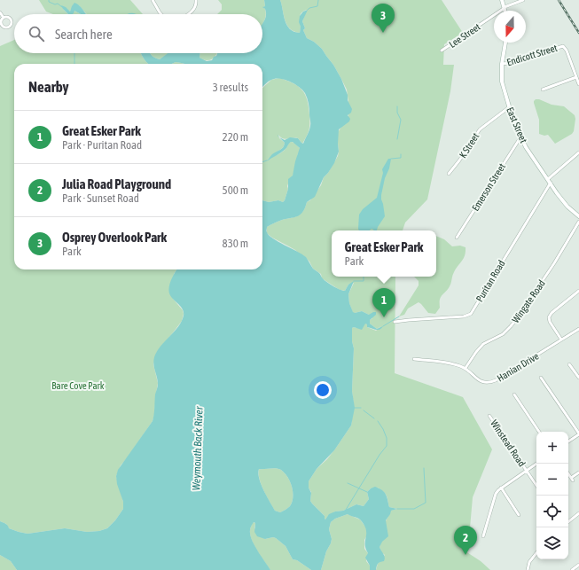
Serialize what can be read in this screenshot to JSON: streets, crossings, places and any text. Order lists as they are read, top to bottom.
{
  "streets": {
    "street": [
      "Lee Street",
      "Endicott Street",
      "East Street",
      "K Street",
      "Emerson Street",
      "Puritan Road",
      "Wingate Road",
      "Hanian Drive",
      "Winstead Road"
    ]
  },
  "crossings": [
    ["Endicott Street", "East Street"],
    ["East Street", "K Street"],
    ["East Street", "Emerson Street"],
    ["East Street", "Puritan Road"],
    ["Wingate Road", "Hanian Drive"]
  ],
  "water": ["Weymouth Back River"],
  "parks": ["Bare Cove Park"],
  "north": "bottom",
  "page": {
    "pins": ["3", "1", "2"],
    "search": "Search here",
    "heading": ["Nearby", "3 results"],
    "list": [
      {
        "mark": "1",
        "name": "Great Esker Park",
        "note": "Park · Puritan Road",
        "value": "220 m"
      },
      {
        "mark": "2",
        "name": "Julia Road Playground",
        "note": "Park · Sunset Road",
        "value": "500 m"
      },
      {
        "mark": "3",
        "name": "Osprey Overlook Park",
        "note": "Park",
        "value": "830 m"
      }
    ],
    "popup": ["Great Esker Park", "Park"],
    "map_buttons": ["+", "−"]
  }
}
